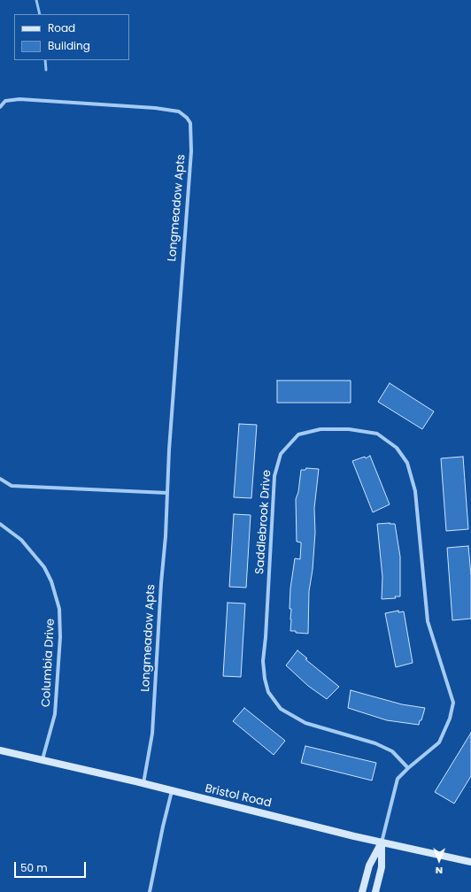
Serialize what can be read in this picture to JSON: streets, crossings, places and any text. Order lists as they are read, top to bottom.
{
  "streets": {
    "main road": ["Bristol Road"],
    "street": ["Longmeadow Apts", "Saddlebrook Drive", "Columbia Drive"]
  },
  "crossings": [
    ["Longmeadow Apts", "Bristol Road"],
    ["Saddlebrook Drive", "Bristol Road"],
    ["Columbia Drive", "Bristol Road"]
  ],
  "legend": ["Road", "Building"],
  "scale_bar": "50 m",
  "north": "bottom"
}
